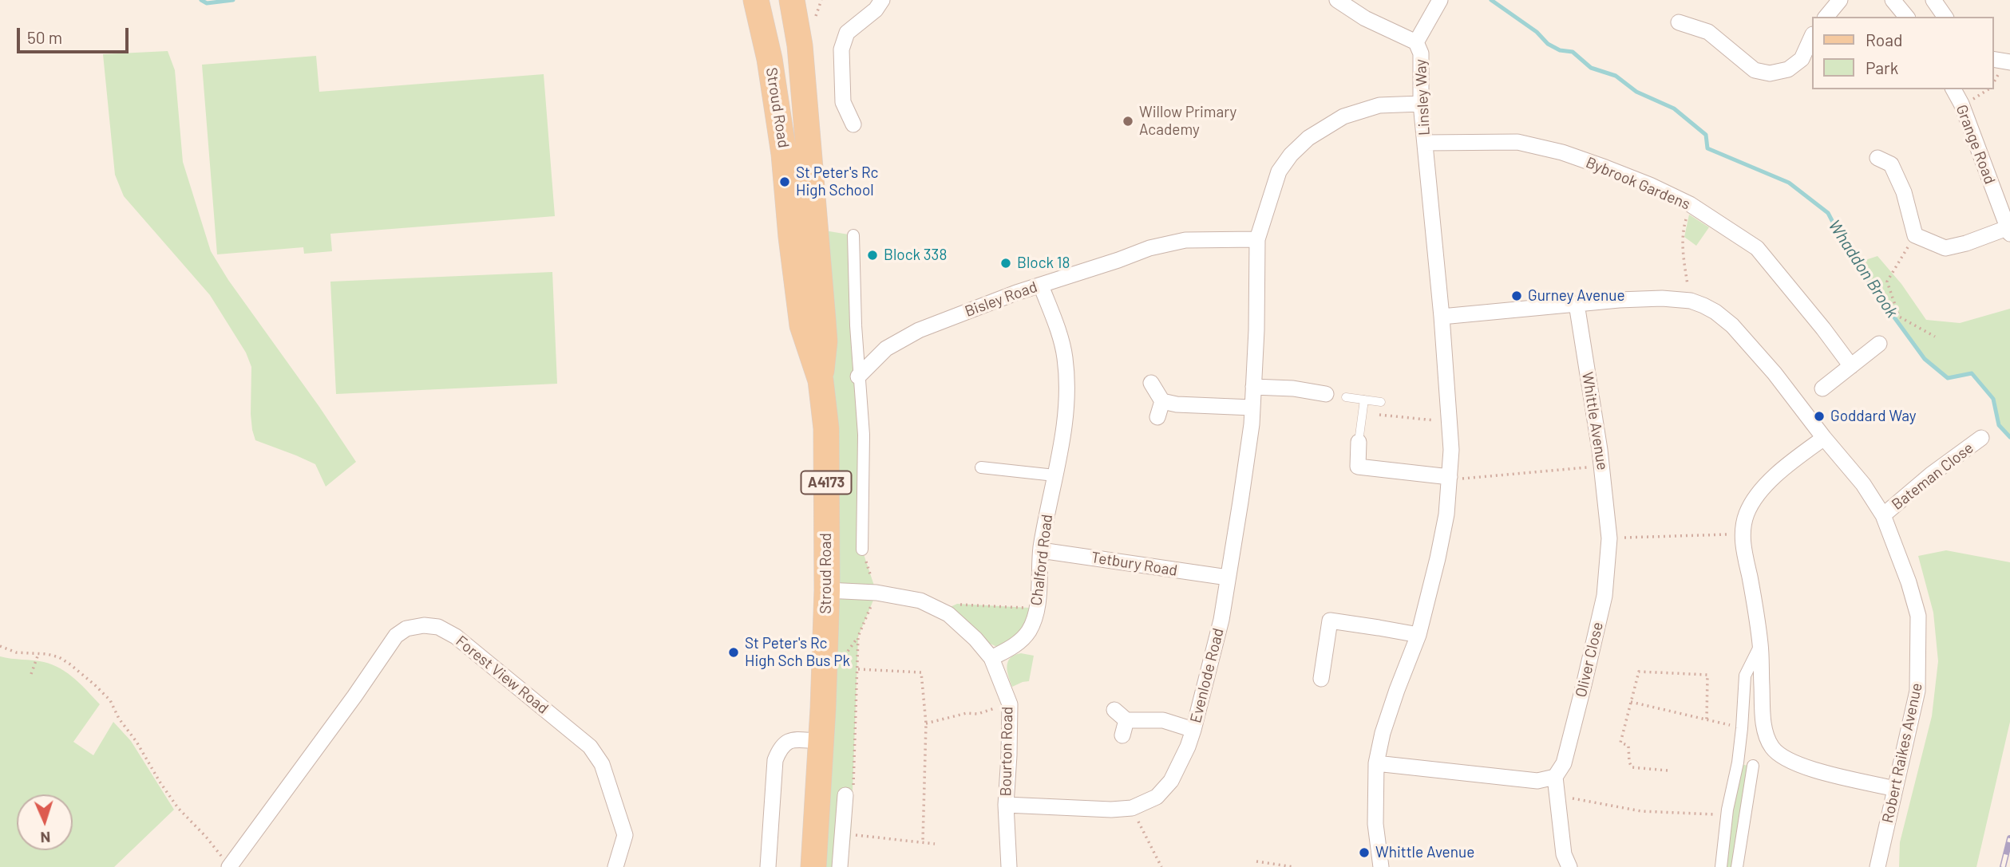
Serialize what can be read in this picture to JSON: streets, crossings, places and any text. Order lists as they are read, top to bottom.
{
  "streets": {
    "main road": ["Stroud Road", "A4173"],
    "street": [
      "Linsley Way",
      "Grange Road",
      "Bybrook Gardens",
      "Bisley Road",
      "Whittle Avenue",
      "Bateman Close",
      "Chalford Road",
      "Tetbury Road",
      "Oliver Close",
      "Forest View Road",
      "Evenlode Road",
      "Bourton Road",
      "Robert Raikes Avenue"
    ]
  },
  "crossings": [
    ["Linsley Way", "Bybrook Gardens"],
    ["Linsley Way", "Evenlode Road"],
    ["Linsley Way", "Robert Raikes Avenue"],
    ["Stroud Road", "Bourton Road"],
    ["Bisley Road", "Chalford Road"],
    ["Bisley Road", "Evenlode Road"],
    ["Whittle Avenue", "Oliver Close"],
    ["Whittle Avenue", "Robert Raikes Avenue"],
    ["Bateman Close", "Robert Raikes Avenue"],
    ["Chalford Road", "Tetbury Road"],
    ["Chalford Road", "Bourton Road"],
    ["Tetbury Road", "Evenlode Road"],
    ["Evenlode Road", "Bourton Road"]
  ],
  "water": ["Whaddon Brook"],
  "places": [
    "Willow Primary Academy",
    "St Peter's Rc High School",
    "Block 338",
    "Block 18",
    "Gurney Avenue",
    "Goddard Way",
    "St Peter's Rc High Sch Bus Pk",
    "Whittle Avenue"
  ],
  "legend": ["Road", "Park"],
  "scale_bar": "50 m",
  "north": "bottom"
}
